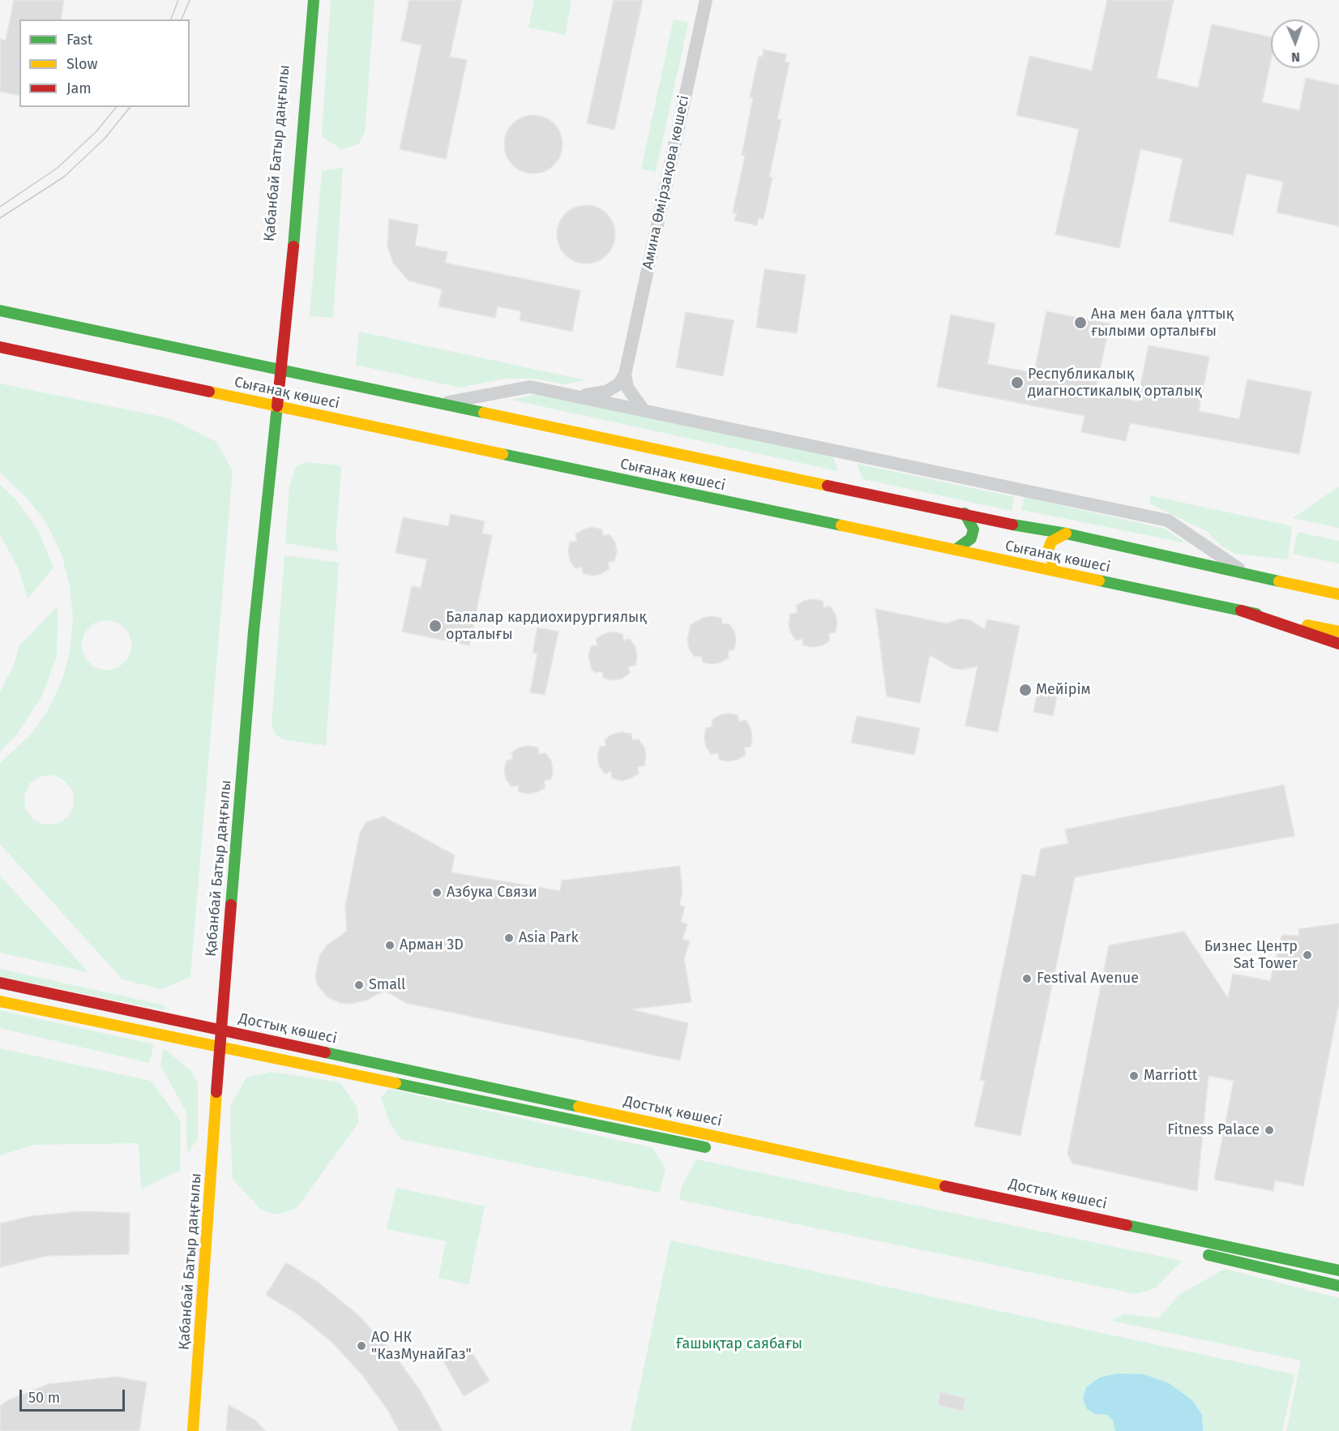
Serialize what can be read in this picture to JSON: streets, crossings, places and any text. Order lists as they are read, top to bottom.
{
  "streets": {
    "main road": ["Қабанбай Батыр даңғылы", "Сығанақ көшесі", "Достық көшесі"],
    "street": ["Амина Өмірзақова көшесі"]
  },
  "crossings": [
    ["Қабанбай Батыр даңғылы", "Сығанақ көшесі"],
    ["Қабанбай Батыр даңғылы", "Достық көшесі"]
  ],
  "parks": ["Ғашықтар саябағы"],
  "places": [
    "Ана мен бала ұлттық ғылыми орталығы",
    "Республикалық диагностикалық орталық",
    "Балалар кардиохирургиялық орталығы",
    "Мейірім",
    "Азбука Связи",
    "Asia Park",
    "Арман 3D",
    "Бизнес Центр Sat Tower",
    "Festival Avenue",
    "Small",
    "Marriott",
    "Fitness Palace",
    "АО НК \"КазМунайГаз\""
  ],
  "legend": ["Fast", "Slow", "Jam"],
  "scale_bar": "50 m",
  "north": "bottom"
}
